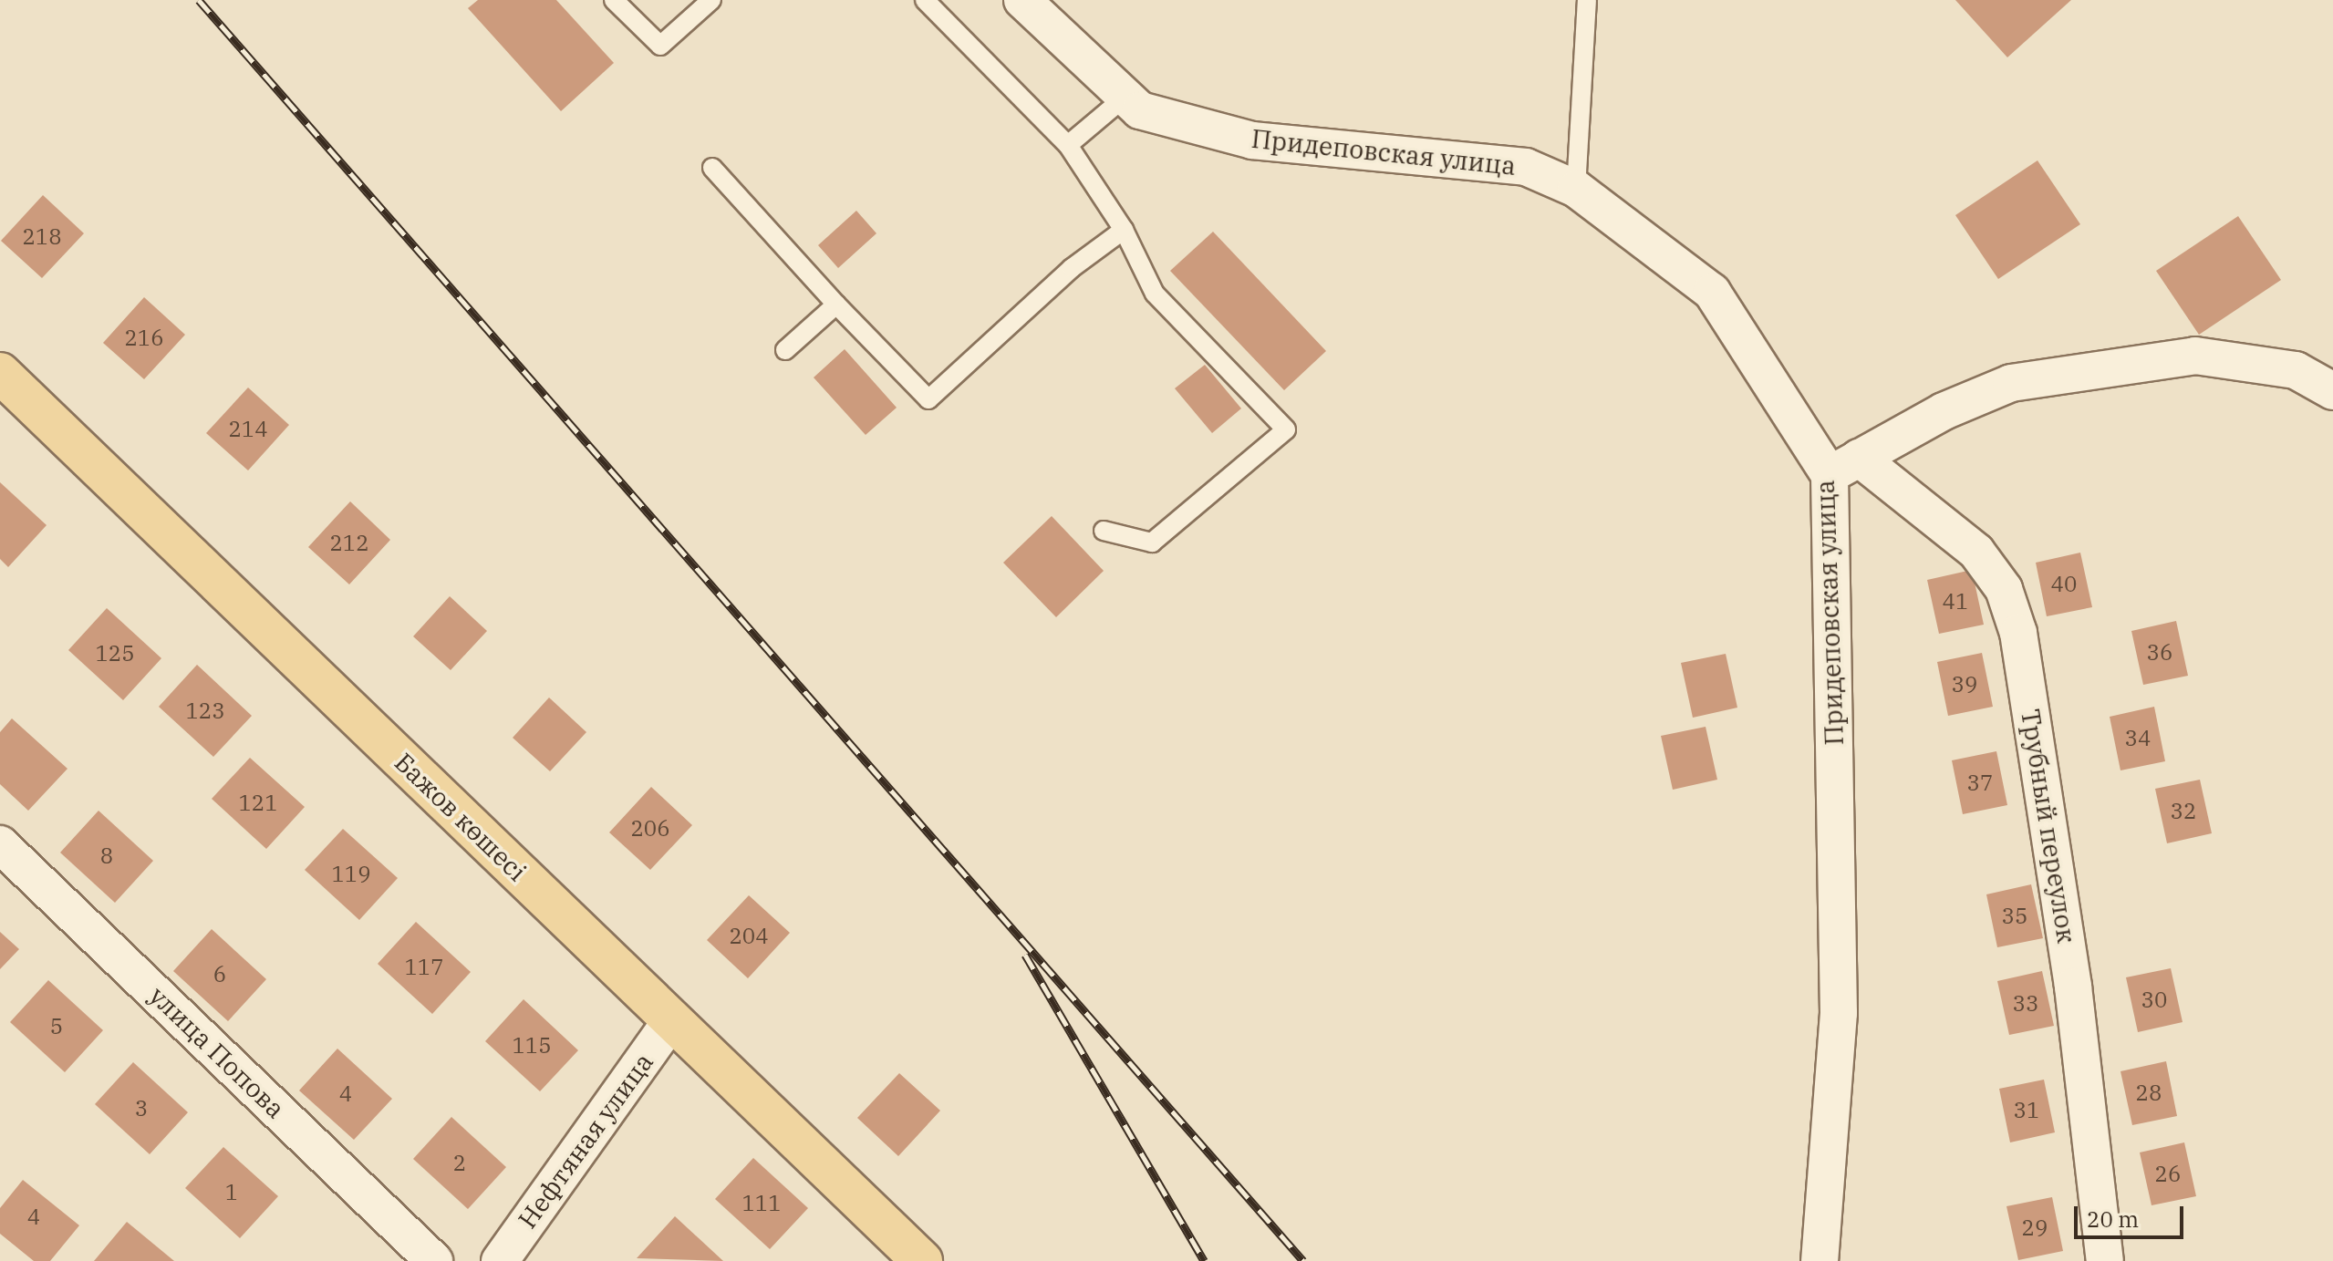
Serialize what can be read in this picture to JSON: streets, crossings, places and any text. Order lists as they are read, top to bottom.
{
  "streets": {
    "main road": ["Бажов көшесі"],
    "street": [
      "Придеповская улица",
      "Трубный переулок",
      "улица Попова",
      "Нефтяная улица"
    ]
  },
  "crossings": [
    ["Придеповская улица", "Трубный переулок"],
    ["Бажов көшесі", "Нефтяная улица"]
  ],
  "house_numbers": [
    "218",
    "216",
    "214",
    "212",
    "40",
    "41",
    "36",
    "125",
    "39",
    "123",
    "34",
    "37",
    "121",
    "32",
    "206",
    "8",
    "119",
    "35",
    "204",
    "117",
    "6",
    "30",
    "33",
    "5",
    "115",
    "28",
    "4",
    "3",
    "31",
    "2",
    "26",
    "1",
    "111",
    "4",
    "29"
  ],
  "scale_bar": "20 m"
}
